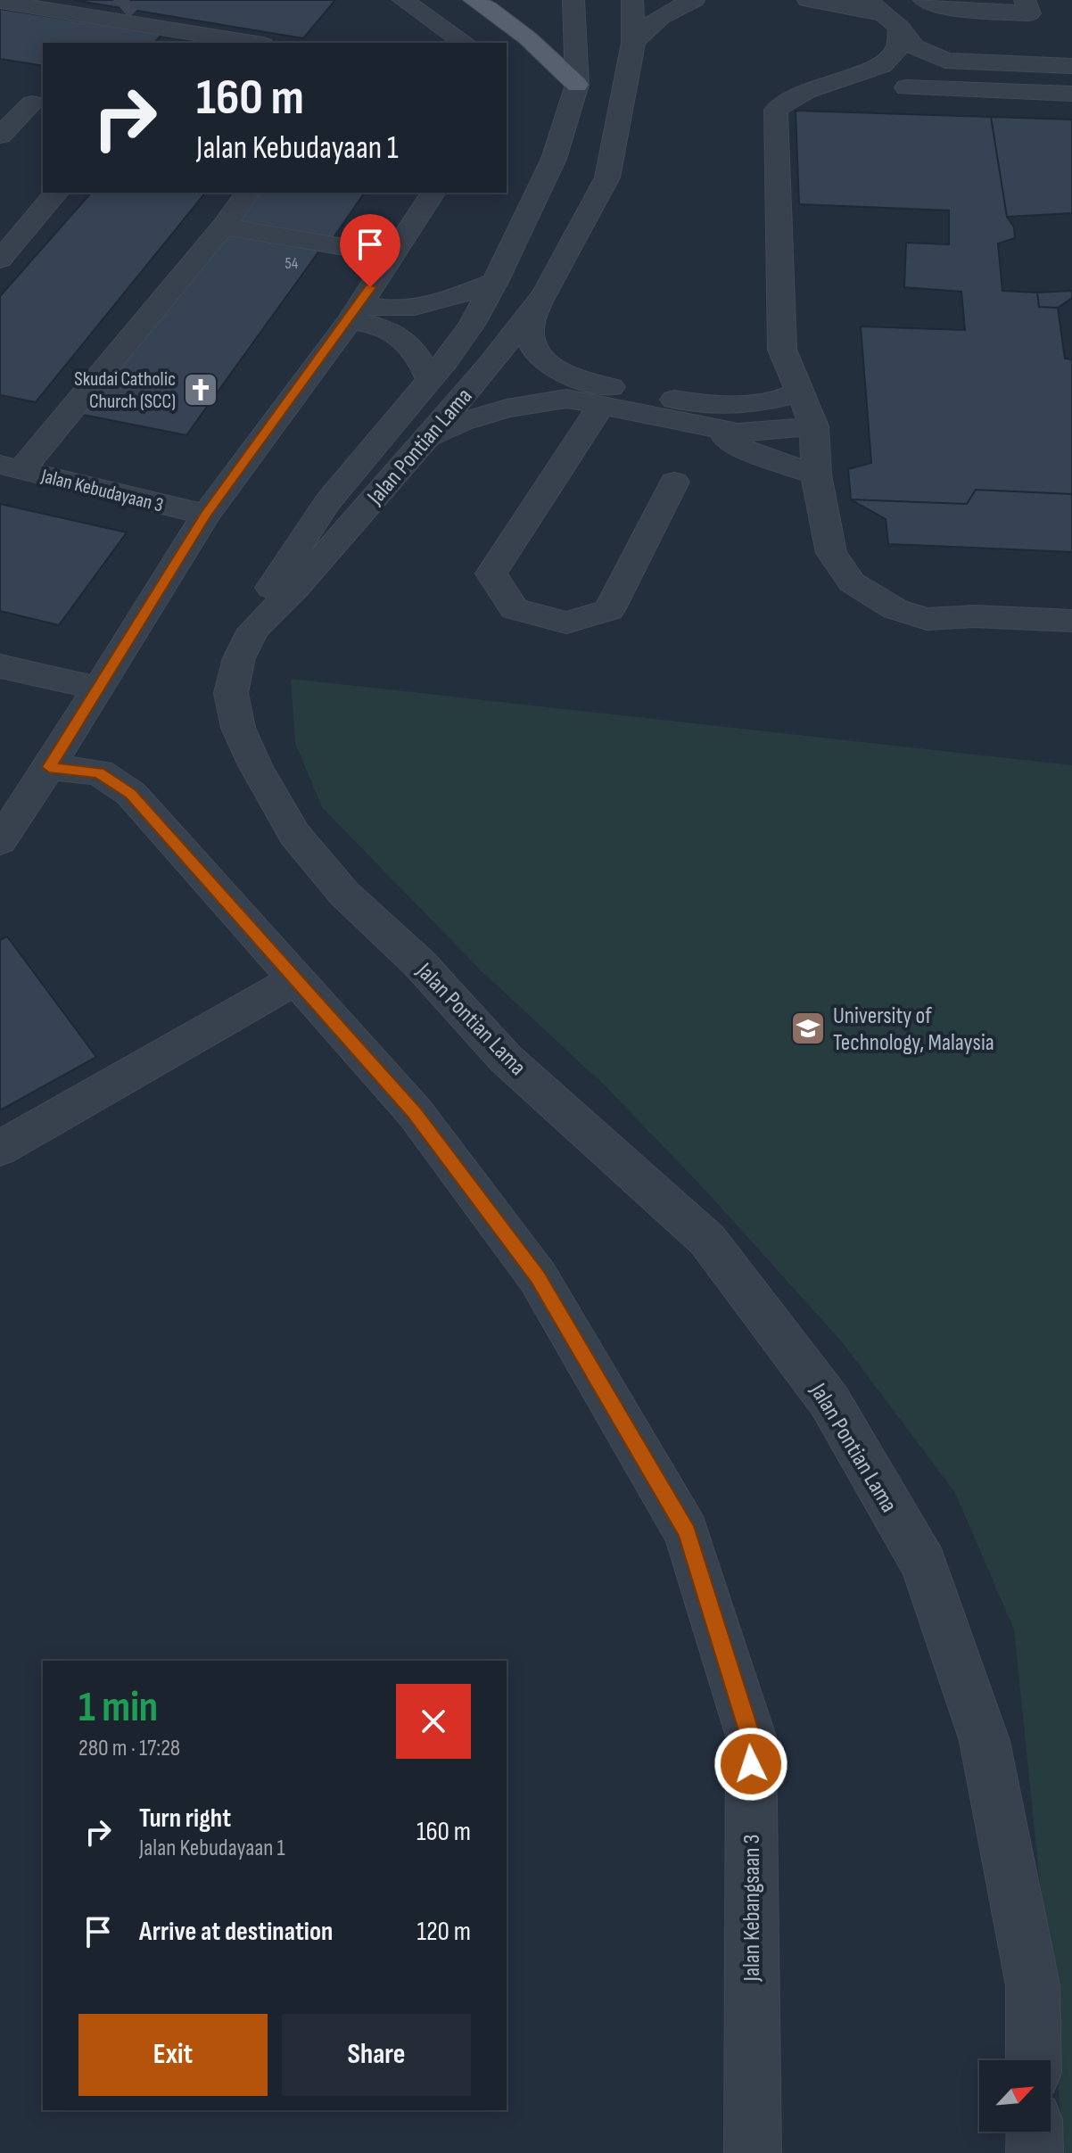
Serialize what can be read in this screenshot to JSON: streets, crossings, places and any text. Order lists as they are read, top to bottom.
{
  "streets": {
    "street": ["Jalan Pontian Lama", "Jalan Kebudayaan 3", "Jalan Kebangsaan 3"]
  },
  "places": {
    "church": ["Skudai Catholic Church (SCC)"],
    "school or university": ["University of Technology, Malaysia"]
  },
  "house_numbers": ["54"],
  "north": "top right",
  "page": {
    "turn": ["160 m", "Jalan Kebudayaan 1"],
    "heading": ["1 min", "280 m · 17:28"],
    "list": [
      {
        "name": "Turn right",
        "note": "Jalan Kebudayaan 1",
        "value": "160 m"
      },
      {
        "name": "Arrive at destination",
        "value": "120 m"
      }
    ],
    "buttons": ["Exit", "Share"]
  }
}
